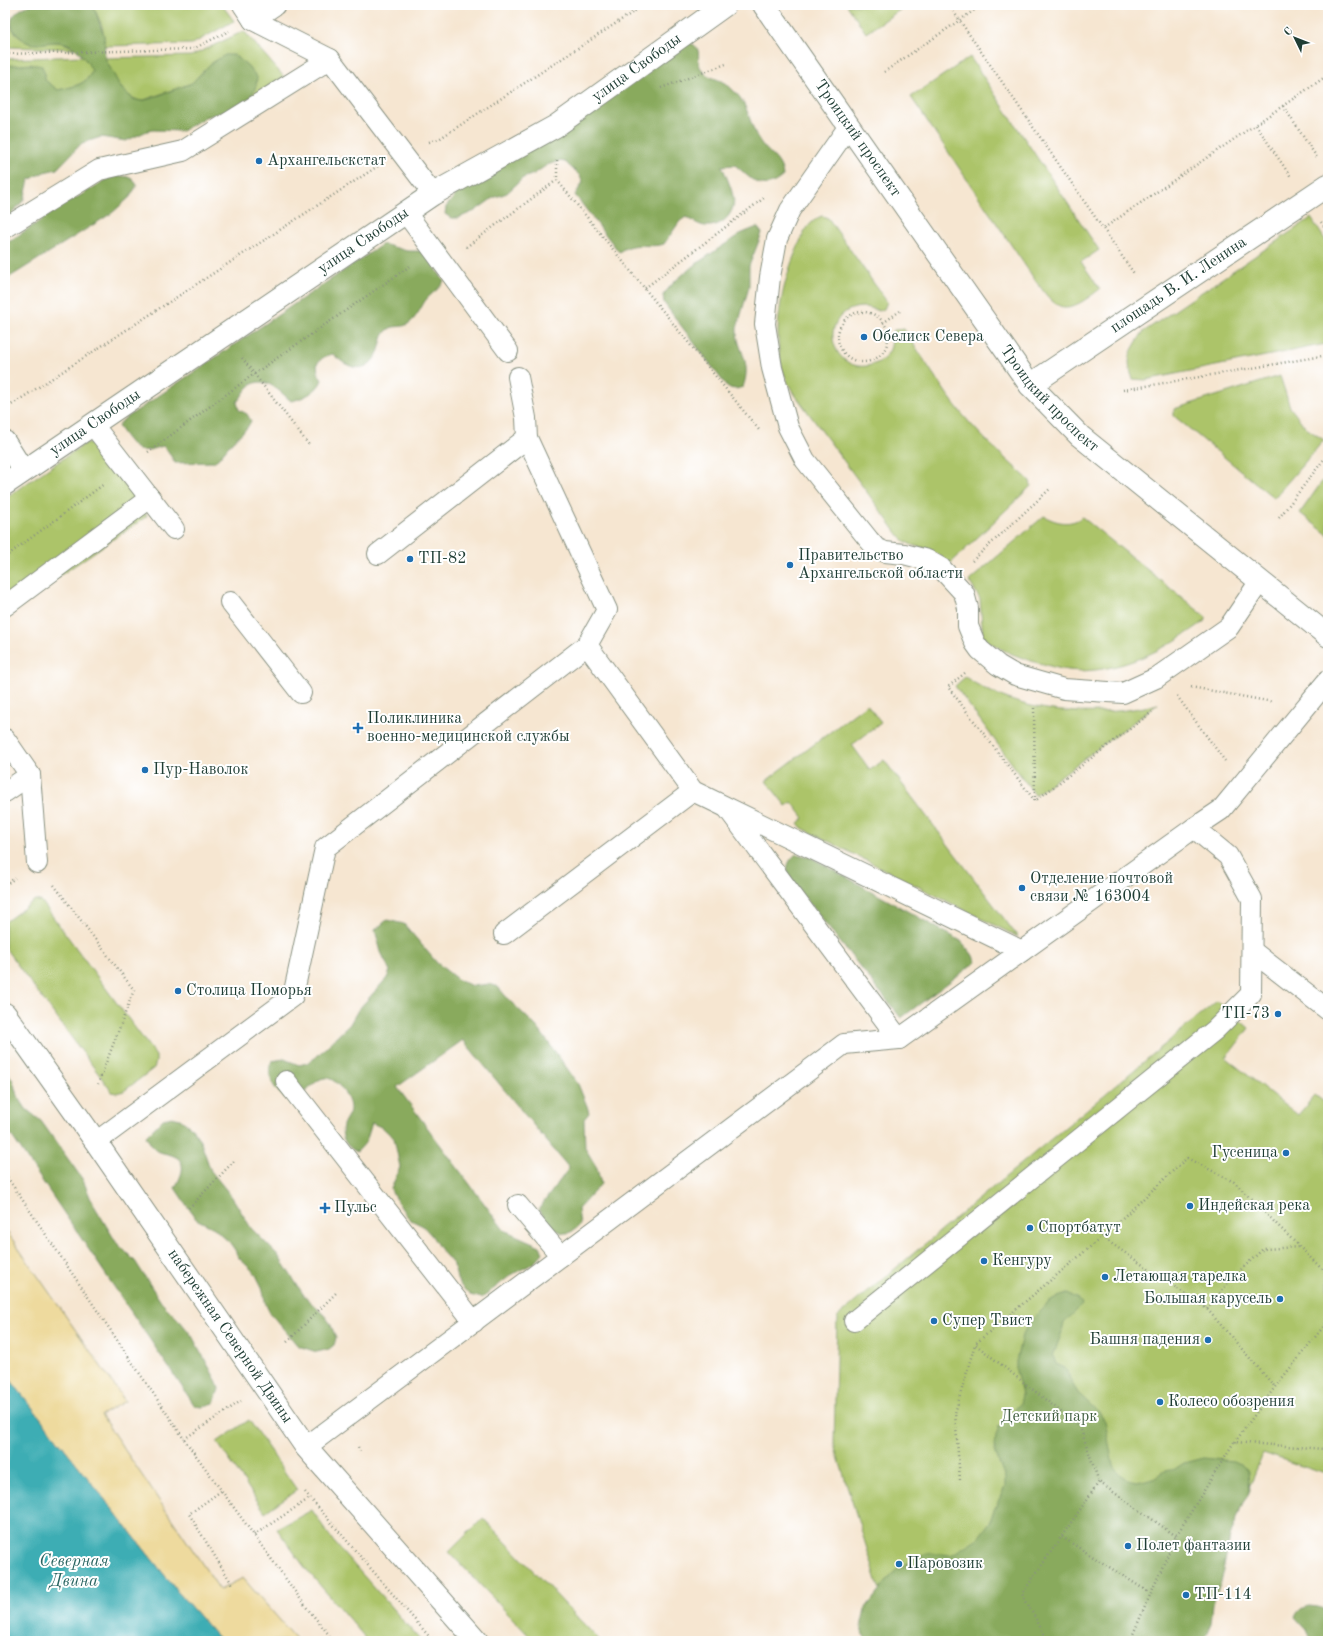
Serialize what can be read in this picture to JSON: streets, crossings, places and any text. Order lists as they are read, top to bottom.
{
  "streets": {
    "street": [
      "улица Свободы",
      "Троицкий проспект",
      "площадь В. И. Ленина",
      "набережная Северной Двины"
    ]
  },
  "crossings": [
    ["Троицкий проспект", "площадь В. И. Ленина"]
  ],
  "water": ["Северная Двина"],
  "parks": ["Детский парк"],
  "places": {
    "other": [
      "Архангельскстат",
      "Обелиск Севера",
      "ТП-82",
      "Правительство Архангельской области",
      "Пур-Наволок",
      "Отделение почтовой связи № 163004",
      "Столица Поморья",
      "ТП-73",
      "Гусеница",
      "Индейская река",
      "Спортбатут",
      "Кенгуру",
      "Летающая тарелка",
      "Большая карусель",
      "Супер Твист",
      "Башня падения",
      "Колесо обозрения",
      "Полет фантазии",
      "Паровозик",
      "ТП-114"
    ],
    "health": ["Поликлиника военно-медицинской службы", "Пульс"]
  },
  "north": "top left"
}
